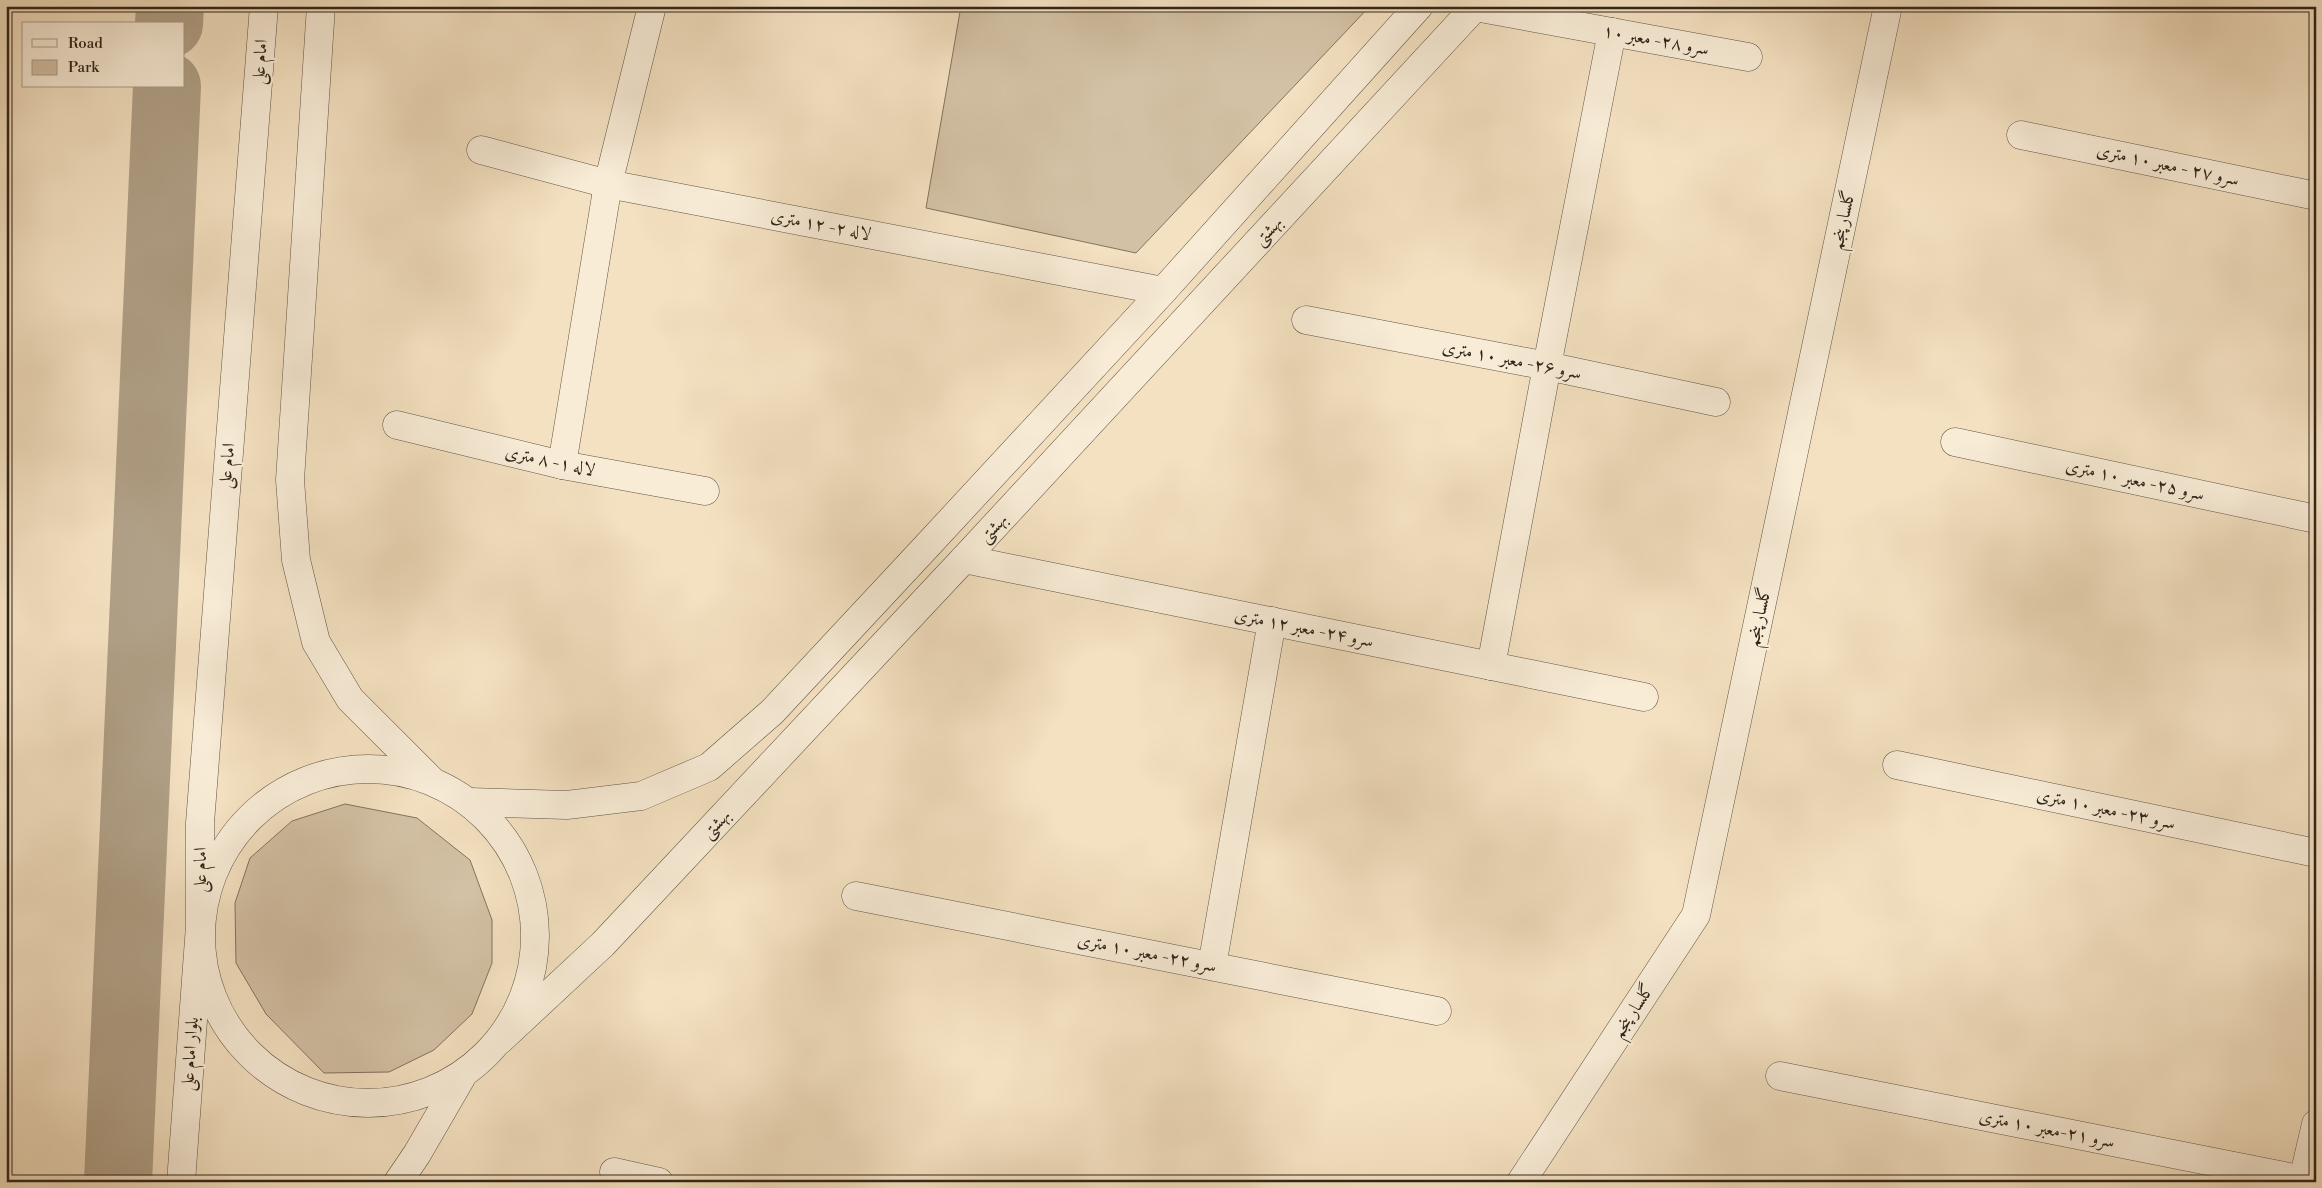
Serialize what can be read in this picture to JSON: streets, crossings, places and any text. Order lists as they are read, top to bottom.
{
  "streets": {
    "street": [
      "سرو ۲۸- معبر ۱۰",
      "امام علی",
      "سرو ۲۷ - معبر ۱۰ متری",
      "گلسار پنجم",
      "لاله ۲- ۱۲ متری",
      "بهشتی",
      "سرو ۲۶- معبر ۱۰ متری",
      "لاله ۱- ۸ متری",
      "سرو ۲۵- معبر ۱۰ متری",
      "سرو ۲۴- معبر ۱۲ متری",
      "سرو ۲۳- معبر ۱۰ متری",
      "سرو ۲۲- معبر ۱۰ متری",
      "بلوار امام علی",
      "سرو ۲۱-معبر ۱۰ متری"
    ]
  },
  "crossings": [
    ["سرو ۲۸- معبر ۱۰", "بهشتی"],
    ["امام علی", "بلوار امام علی"],
    ["لاله ۲- ۱۲ متری", "بهشتی"],
    ["بهشتی", "سرو ۲۴- معبر ۱۲ متری"]
  ],
  "legend": ["Road", "Park"]
}
